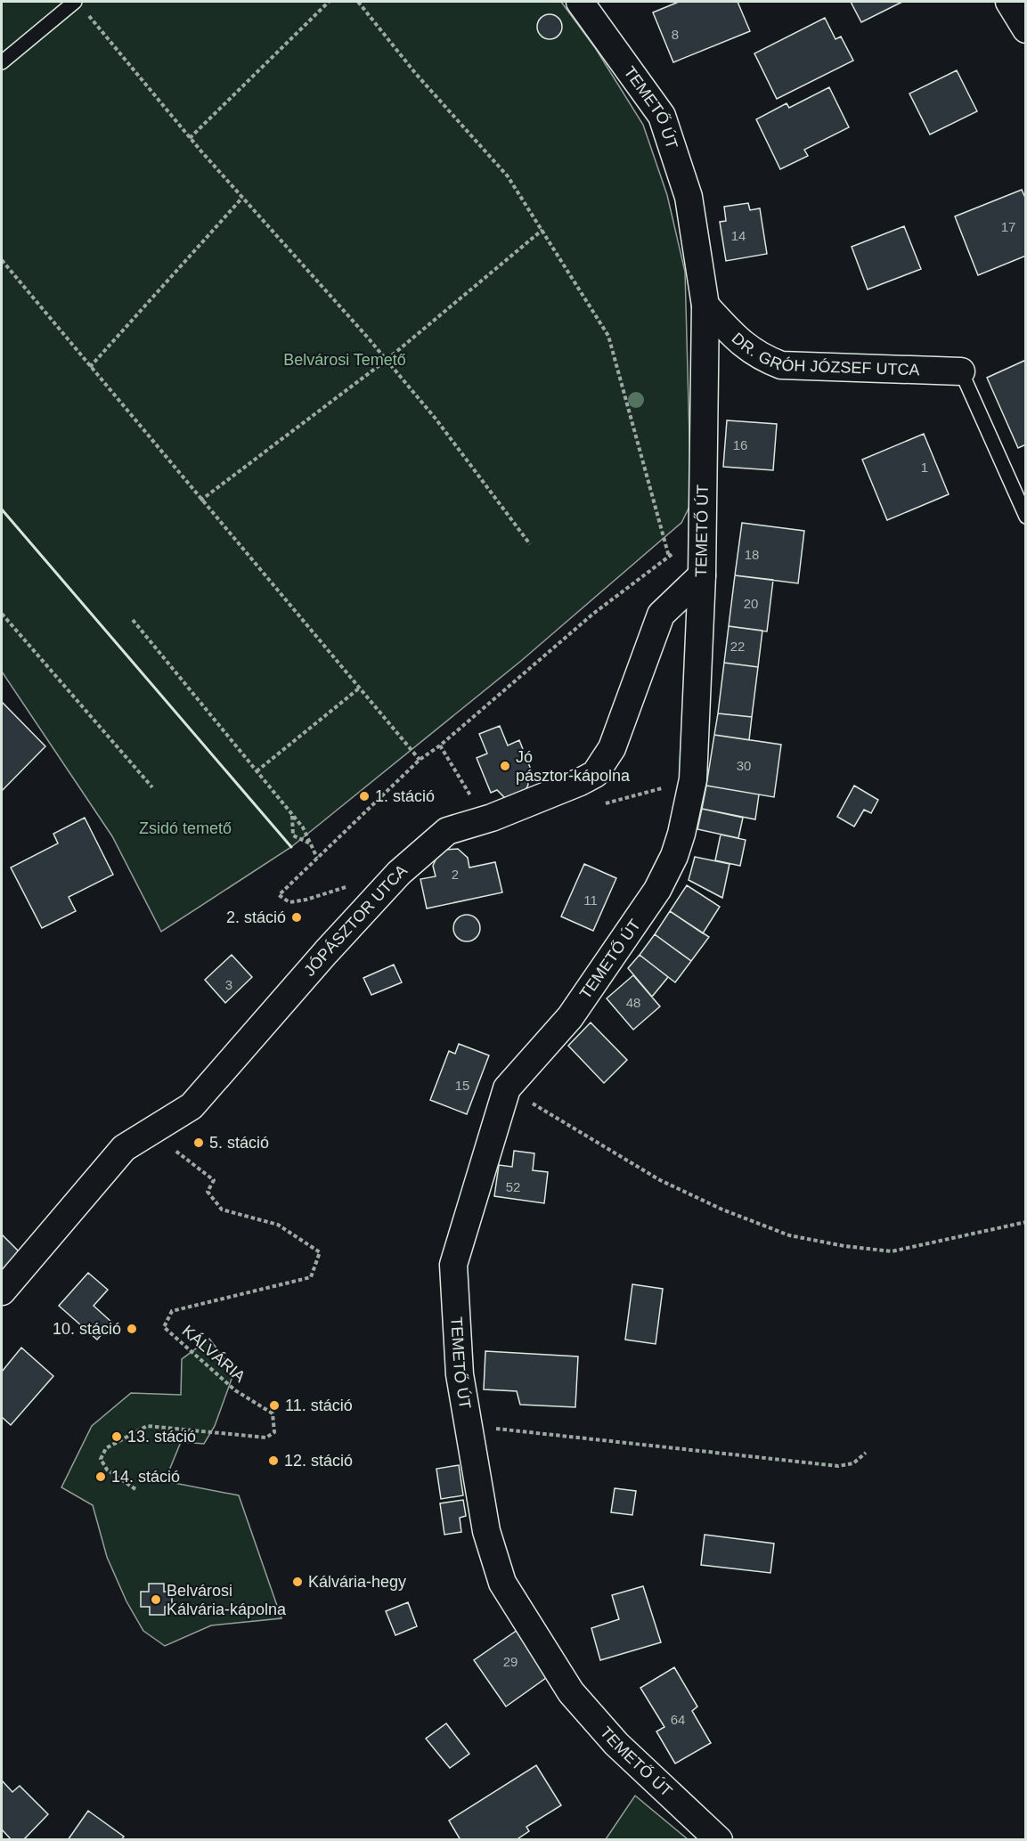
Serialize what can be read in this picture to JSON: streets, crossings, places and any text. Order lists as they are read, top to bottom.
{
  "streets": {
    "street": ["TEMETŐ ÚT", "DR. GRÓH JÓZSEF UTCA", "JÓPÁSZTOR UTCA"],
    "path": ["KÁLVÁRIA"]
  },
  "crossings": [
    ["TEMETŐ ÚT", "DR. GRÓH JÓZSEF UTCA"],
    ["TEMETŐ ÚT", "JÓPÁSZTOR UTCA"],
    ["JÓPÁSZTOR UTCA", "KÁLVÁRIA"]
  ],
  "parks": ["Belvárosi Temető", "Zsidó temető"],
  "places": [
    "Jó pásztor-kápolna",
    "1. stáció",
    "2. stáció",
    "5. stáció",
    "10. stáció",
    "11. stáció",
    "13. stáció",
    "12. stáció",
    "14. stáció",
    "Kálvária-hegy",
    "Belvárosi Kálvária-kápolna"
  ],
  "house_numbers": [
    "8",
    "17",
    "14",
    "16",
    "1",
    "18",
    "20",
    "22",
    "30",
    "2",
    "11",
    "3",
    "48",
    "15",
    "52",
    "29",
    "64"
  ]
}
